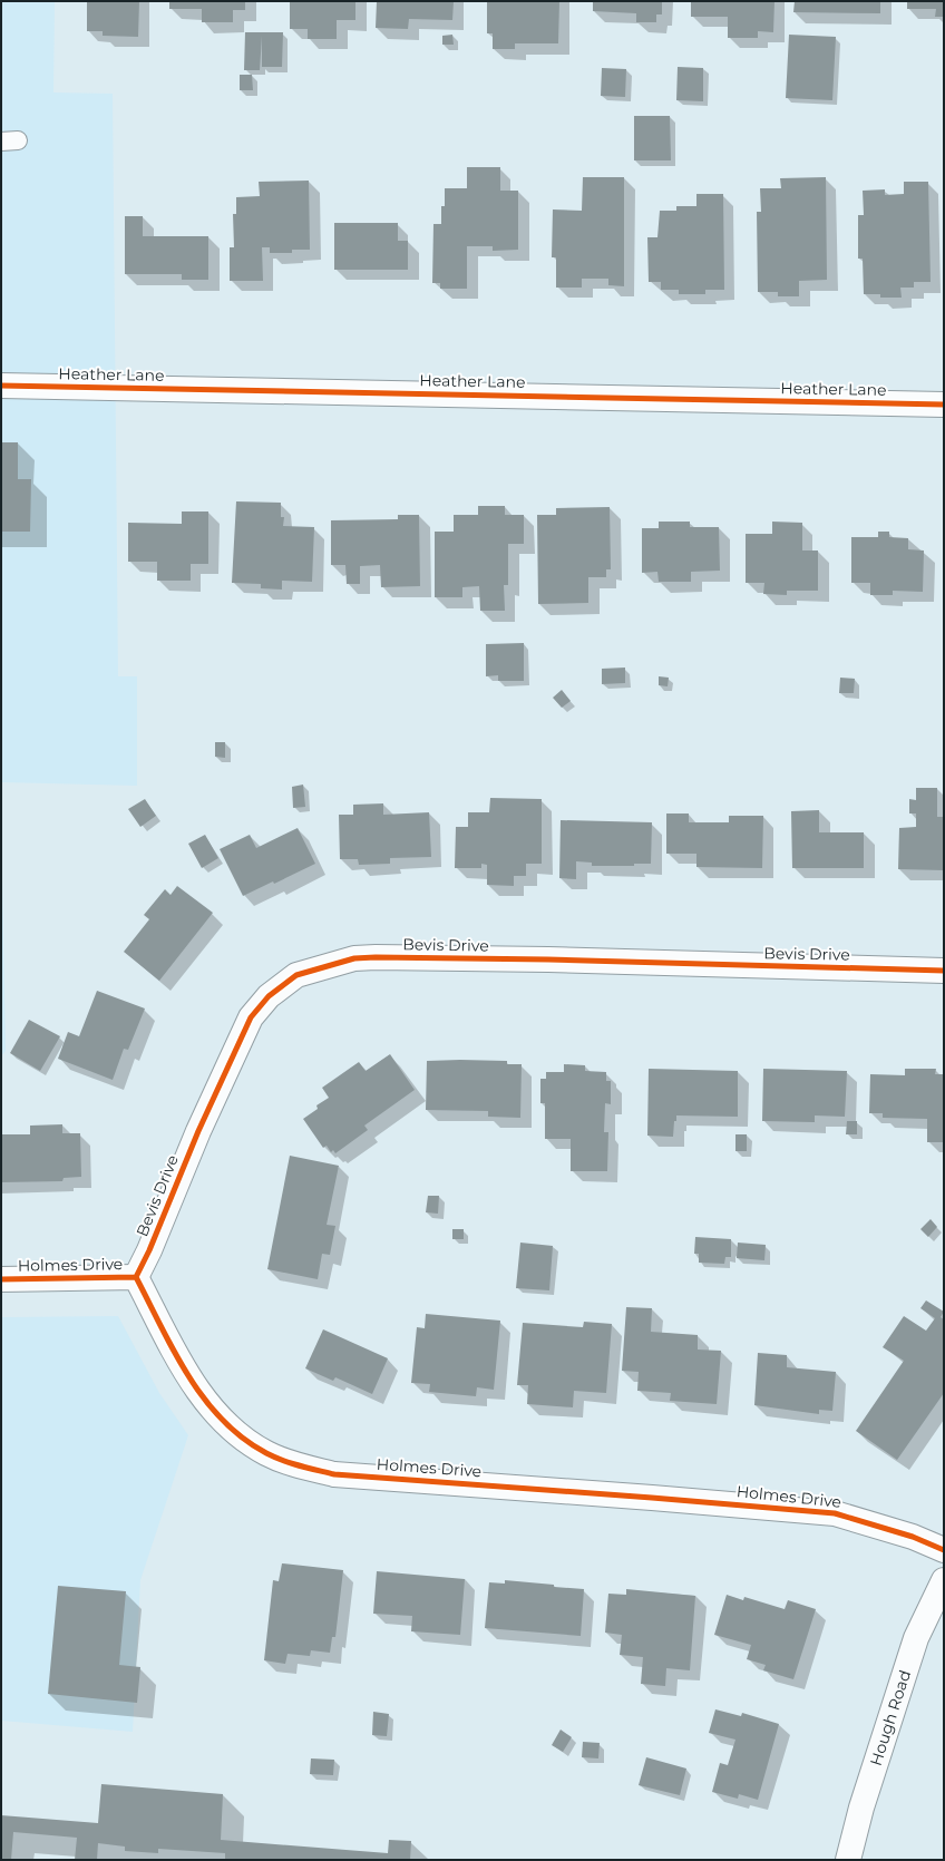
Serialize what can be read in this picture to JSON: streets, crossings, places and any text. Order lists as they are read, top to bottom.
{
  "streets": {
    "street": [
      "Heather Lane",
      "Bevis Drive",
      "Holmes Drive",
      "Hough Road"
    ]
  },
  "crossings": [
    ["Bevis Drive", "Holmes Drive"]
  ]
}
